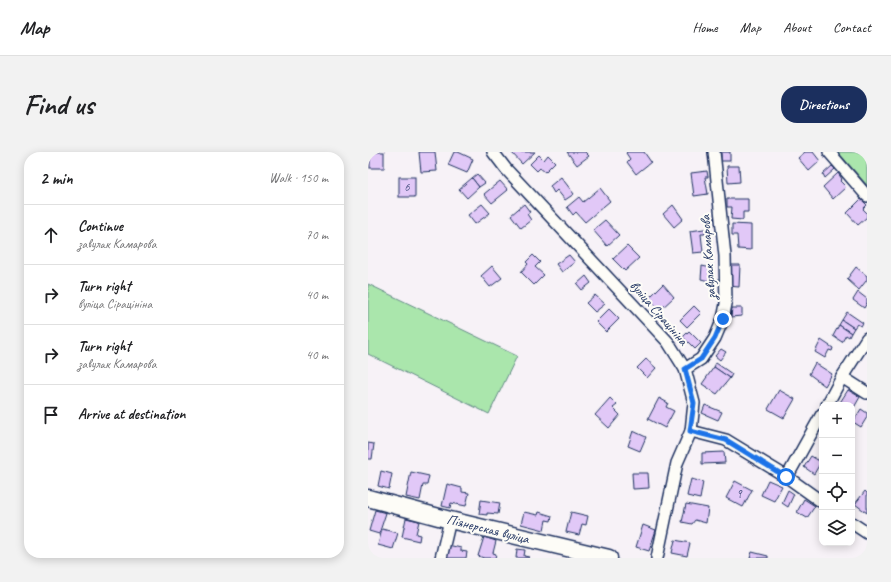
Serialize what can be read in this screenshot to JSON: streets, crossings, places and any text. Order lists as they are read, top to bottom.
{
  "streets": {
    "street": ["завулак Камарова", "вуліца Сірацініна", "Піянерская вуліца"]
  },
  "crossings": [
    ["завулак Камарова", "вуліца Сірацініна"]
  ],
  "house_numbers": ["6", "9"],
  "page": {
    "header": "Map",
    "nav": [
      "Home",
      "Map",
      "About",
      "Contact"
    ],
    "buttons": "Directions",
    "title": "Find us",
    "heading": ["2 min", "Walk · 150 m"],
    "list": [
      ["Continue", "завулак Камарова", "70 m"],
      ["Turn right", "вуліца Сірацініна", "40 m"],
      ["Turn right", "завулак Камарова", "40 m"],
      "Arrive at destination"
    ],
    "map_buttons": ["+", "−"]
  }
}
